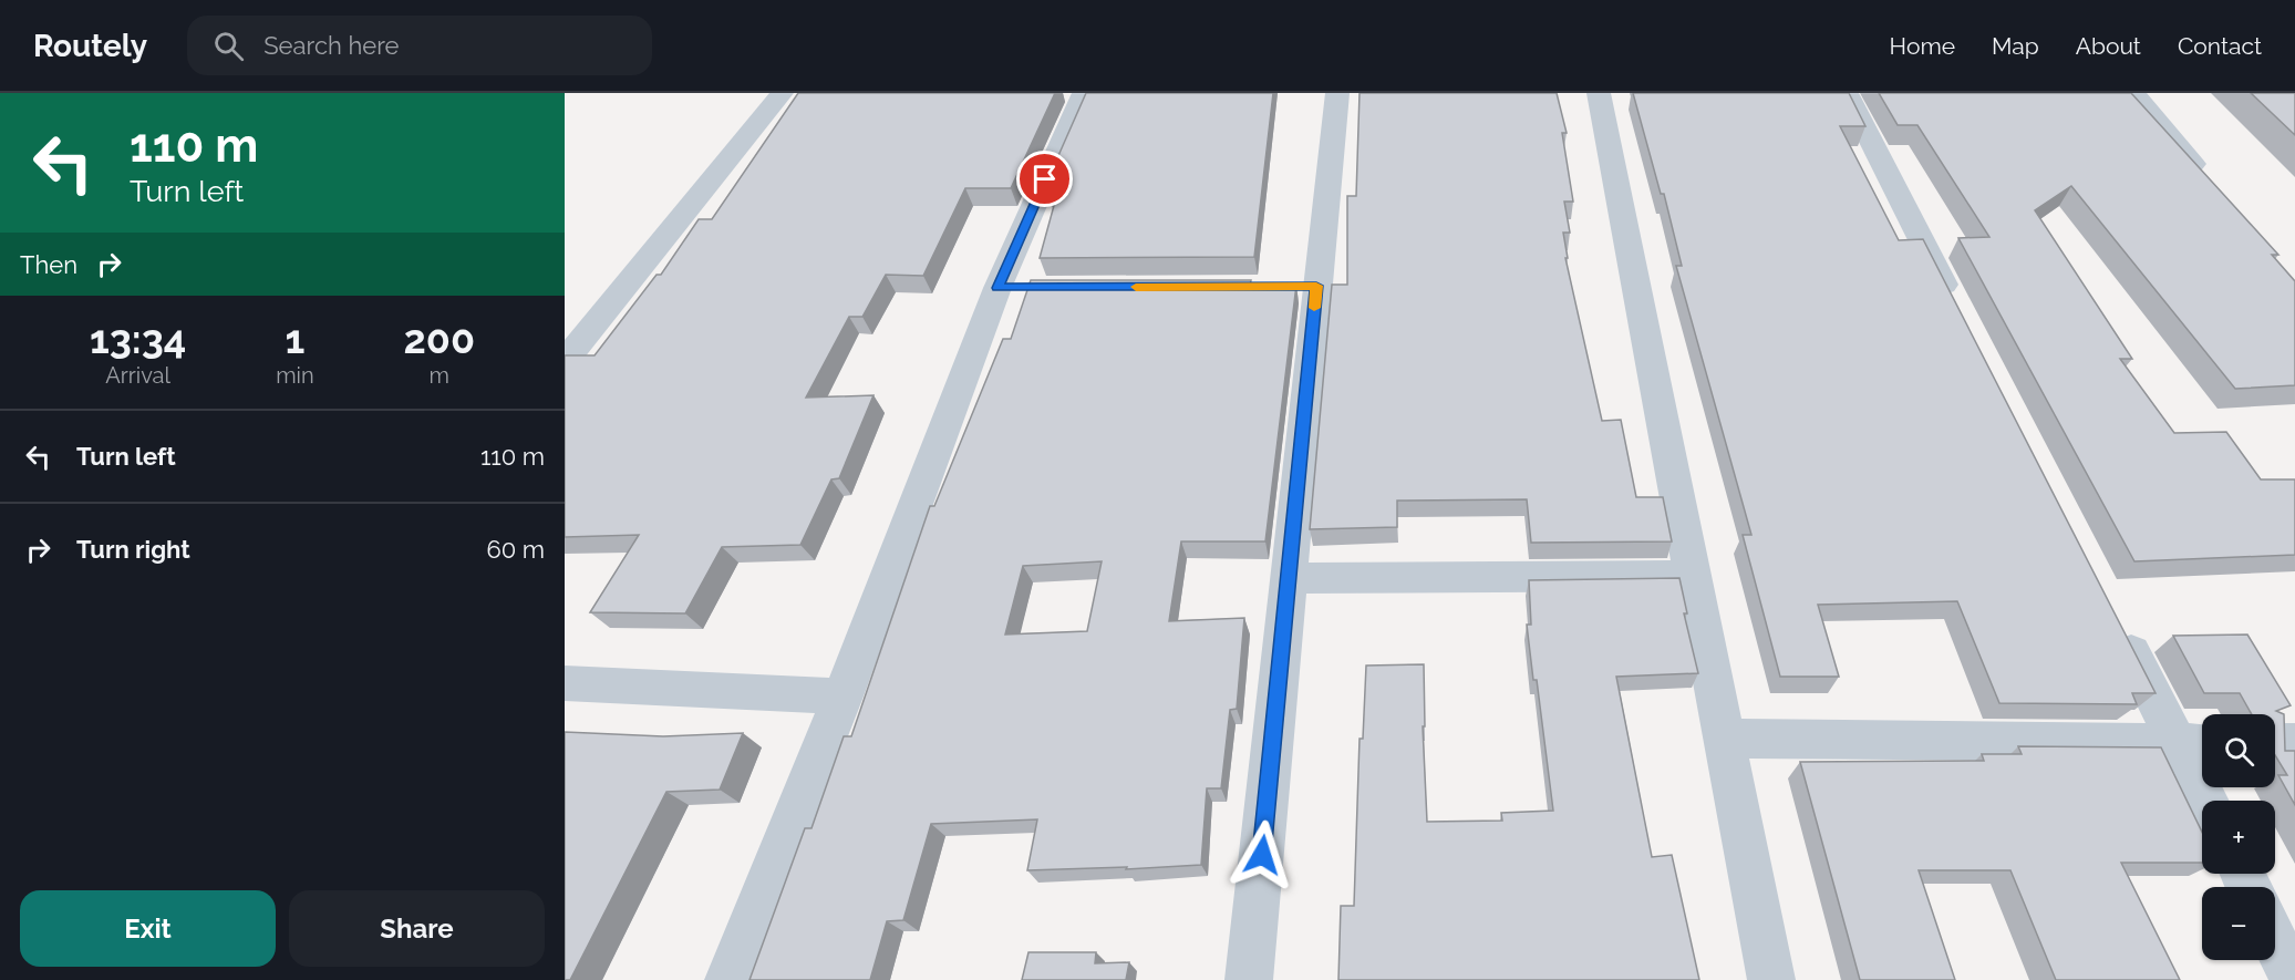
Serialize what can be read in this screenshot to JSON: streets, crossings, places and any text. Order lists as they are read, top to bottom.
{
  "page": {
    "header": "Routely",
    "search": "Search here",
    "nav": [
      "Home",
      "Map",
      "About",
      "Contact"
    ],
    "turn": ["110 m", "Turn left"],
    "then": "Then",
    "eta": [
      "13:34",
      "Arrival",
      "1",
      "min",
      "200",
      "m"
    ],
    "list": [
      {
        "name": "Turn left",
        "value": "110 m"
      },
      {
        "name": "Turn right",
        "value": "60 m"
      }
    ],
    "map_buttons": ["+", "−"],
    "buttons": ["Exit", "Share"]
  }
}
